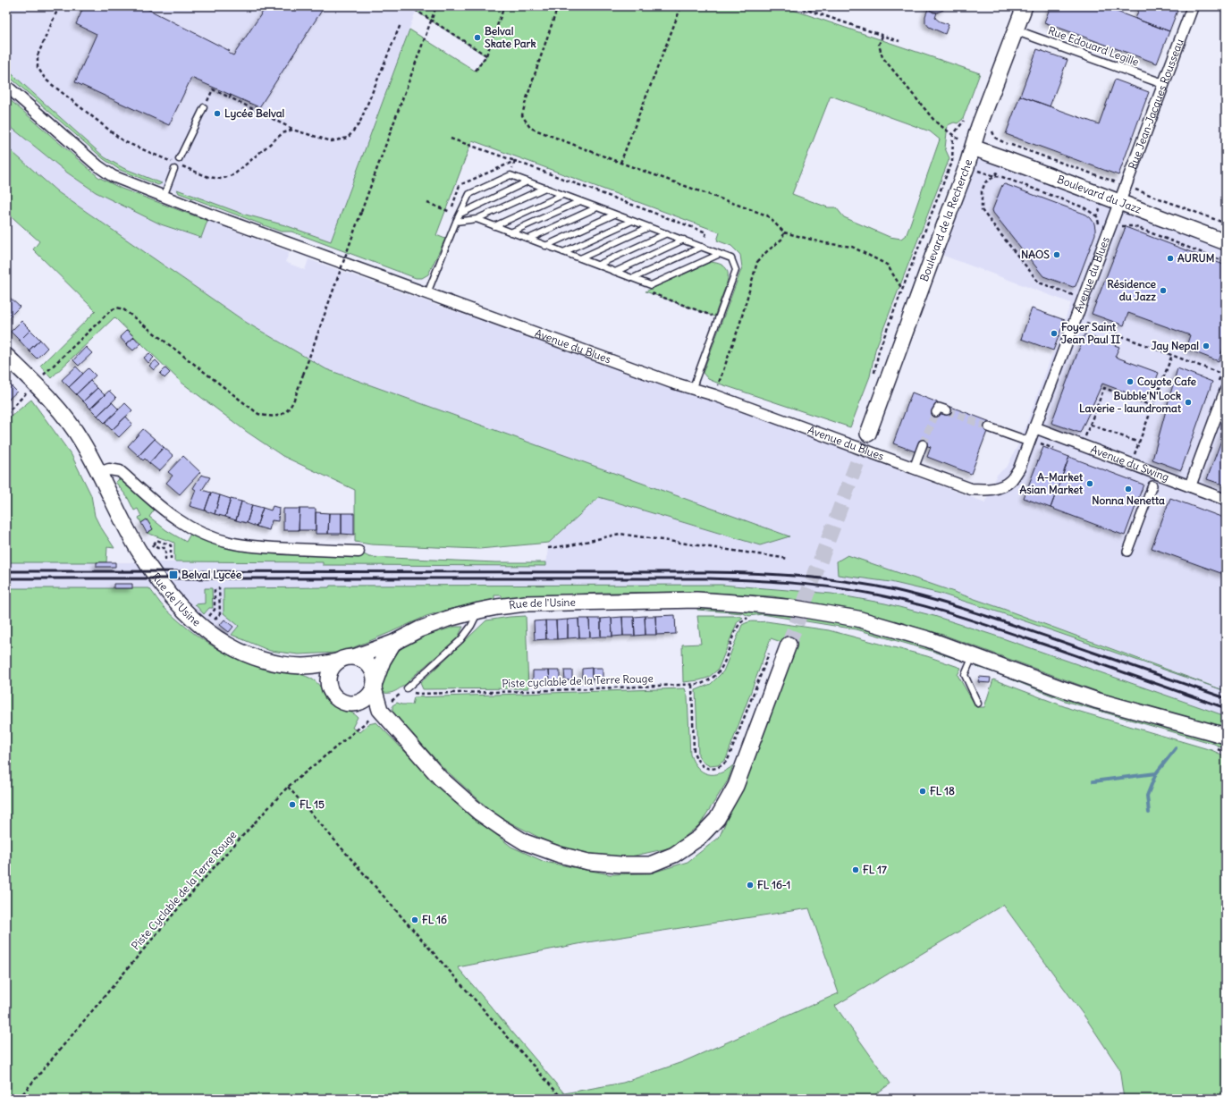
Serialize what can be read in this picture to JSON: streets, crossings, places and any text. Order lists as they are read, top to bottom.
{
  "streets": {
    "main road": ["Boulevard du Jazz", "Boulevard de la Recherche", "Rue de l'Usine"],
    "street": [
      "Rue Edouard Legille",
      "Rue Jean-Jacques Rousseau",
      "Avenue du Blues",
      "Avenue du Swing"
    ],
    "path": ["Piste cyclable de la Terre Rouge", "Piste Cyclable de la Terre Rouge"]
  },
  "crossings": [
    ["Rue Edouard Legille", "Rue Jean-Jacques Rousseau"],
    ["Rue Edouard Legille", "Boulevard de la Recherche"],
    ["Rue Jean-Jacques Rousseau", "Boulevard du Jazz"],
    ["Rue Jean-Jacques Rousseau", "Avenue du Blues"],
    ["Boulevard du Jazz", "Boulevard de la Recherche"],
    ["Boulevard du Jazz", "Avenue du Blues"],
    ["Avenue du Blues", "Avenue du Swing"]
  ],
  "places": {
    "other": [
      "Belval Skate Park",
      "Lycée Belval",
      "NAOS",
      "AURUM",
      "Résidence du Jazz",
      "Foyer Saint Jean Paul II",
      "Jay Nepal",
      "Coyote Cafe",
      "Bubble'N'Lock Laverie - laundromat",
      "A-Market Asian Market",
      "Nonna Nenetta",
      "FL 18",
      "FL 15",
      "FL 17",
      "FL 16-1",
      "FL 16"
    ],
    "transit": ["Belval Lycée"]
  }
}
